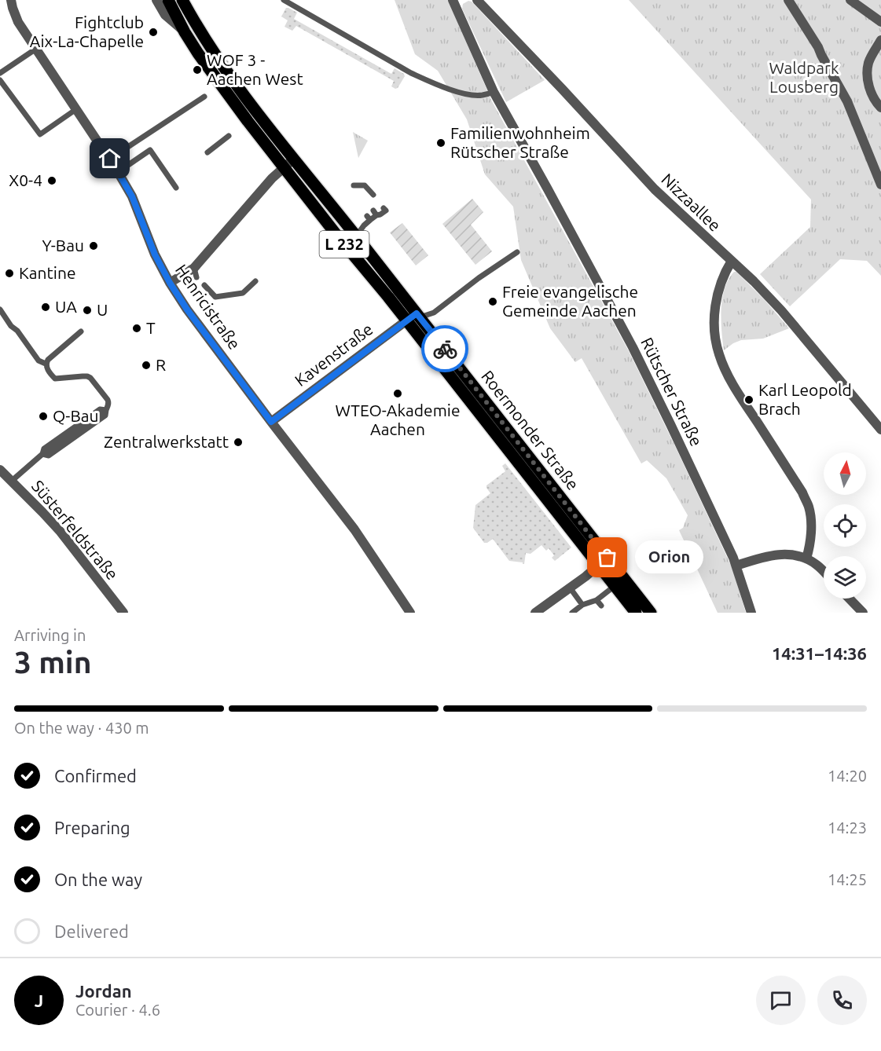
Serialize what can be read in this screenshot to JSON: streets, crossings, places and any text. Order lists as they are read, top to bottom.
{
  "streets": {
    "main road": ["L 232", "Roermonder Straße"],
    "street": [
      "Nizzaallee",
      "Henricistraße",
      "Kavenstraße",
      "Rütscher Straße",
      "Süsterfeldstraße"
    ]
  },
  "crossings": [
    ["Henricistraße", "Kavenstraße"],
    ["Kavenstraße", "Roermonder Straße"]
  ],
  "parks": ["Waldpark Lousberg"],
  "places": [
    "Fightclub Aix-La-Chapelle",
    "WOF 3 - Aachen West",
    "Familienwohnheim Rütscher Straße",
    "X0-4",
    "Y-Bau",
    "Kantine",
    "Freie evangelische Gemeinde Aachen",
    "UA",
    "U",
    "T",
    "R",
    "WTEO-Akademie Aachen",
    "Karl Leopold Brach",
    "Q-Bau",
    "Zentralwerkstatt",
    "Orion"
  ],
  "north": "top",
  "page": {
    "bubble": "Orion",
    "heading": ["3 min", "Arriving in", "14:31–14:36"],
    "panel": ["Jordan", "Courier · 4.6"],
    "bar": "On the way · 430 m",
    "list": [
      ["Confirmed", "14:20"],
      ["Preparing", "14:23"],
      ["On the way", "14:25"],
      "Delivered"
    ],
    "round": "J"
  }
}
